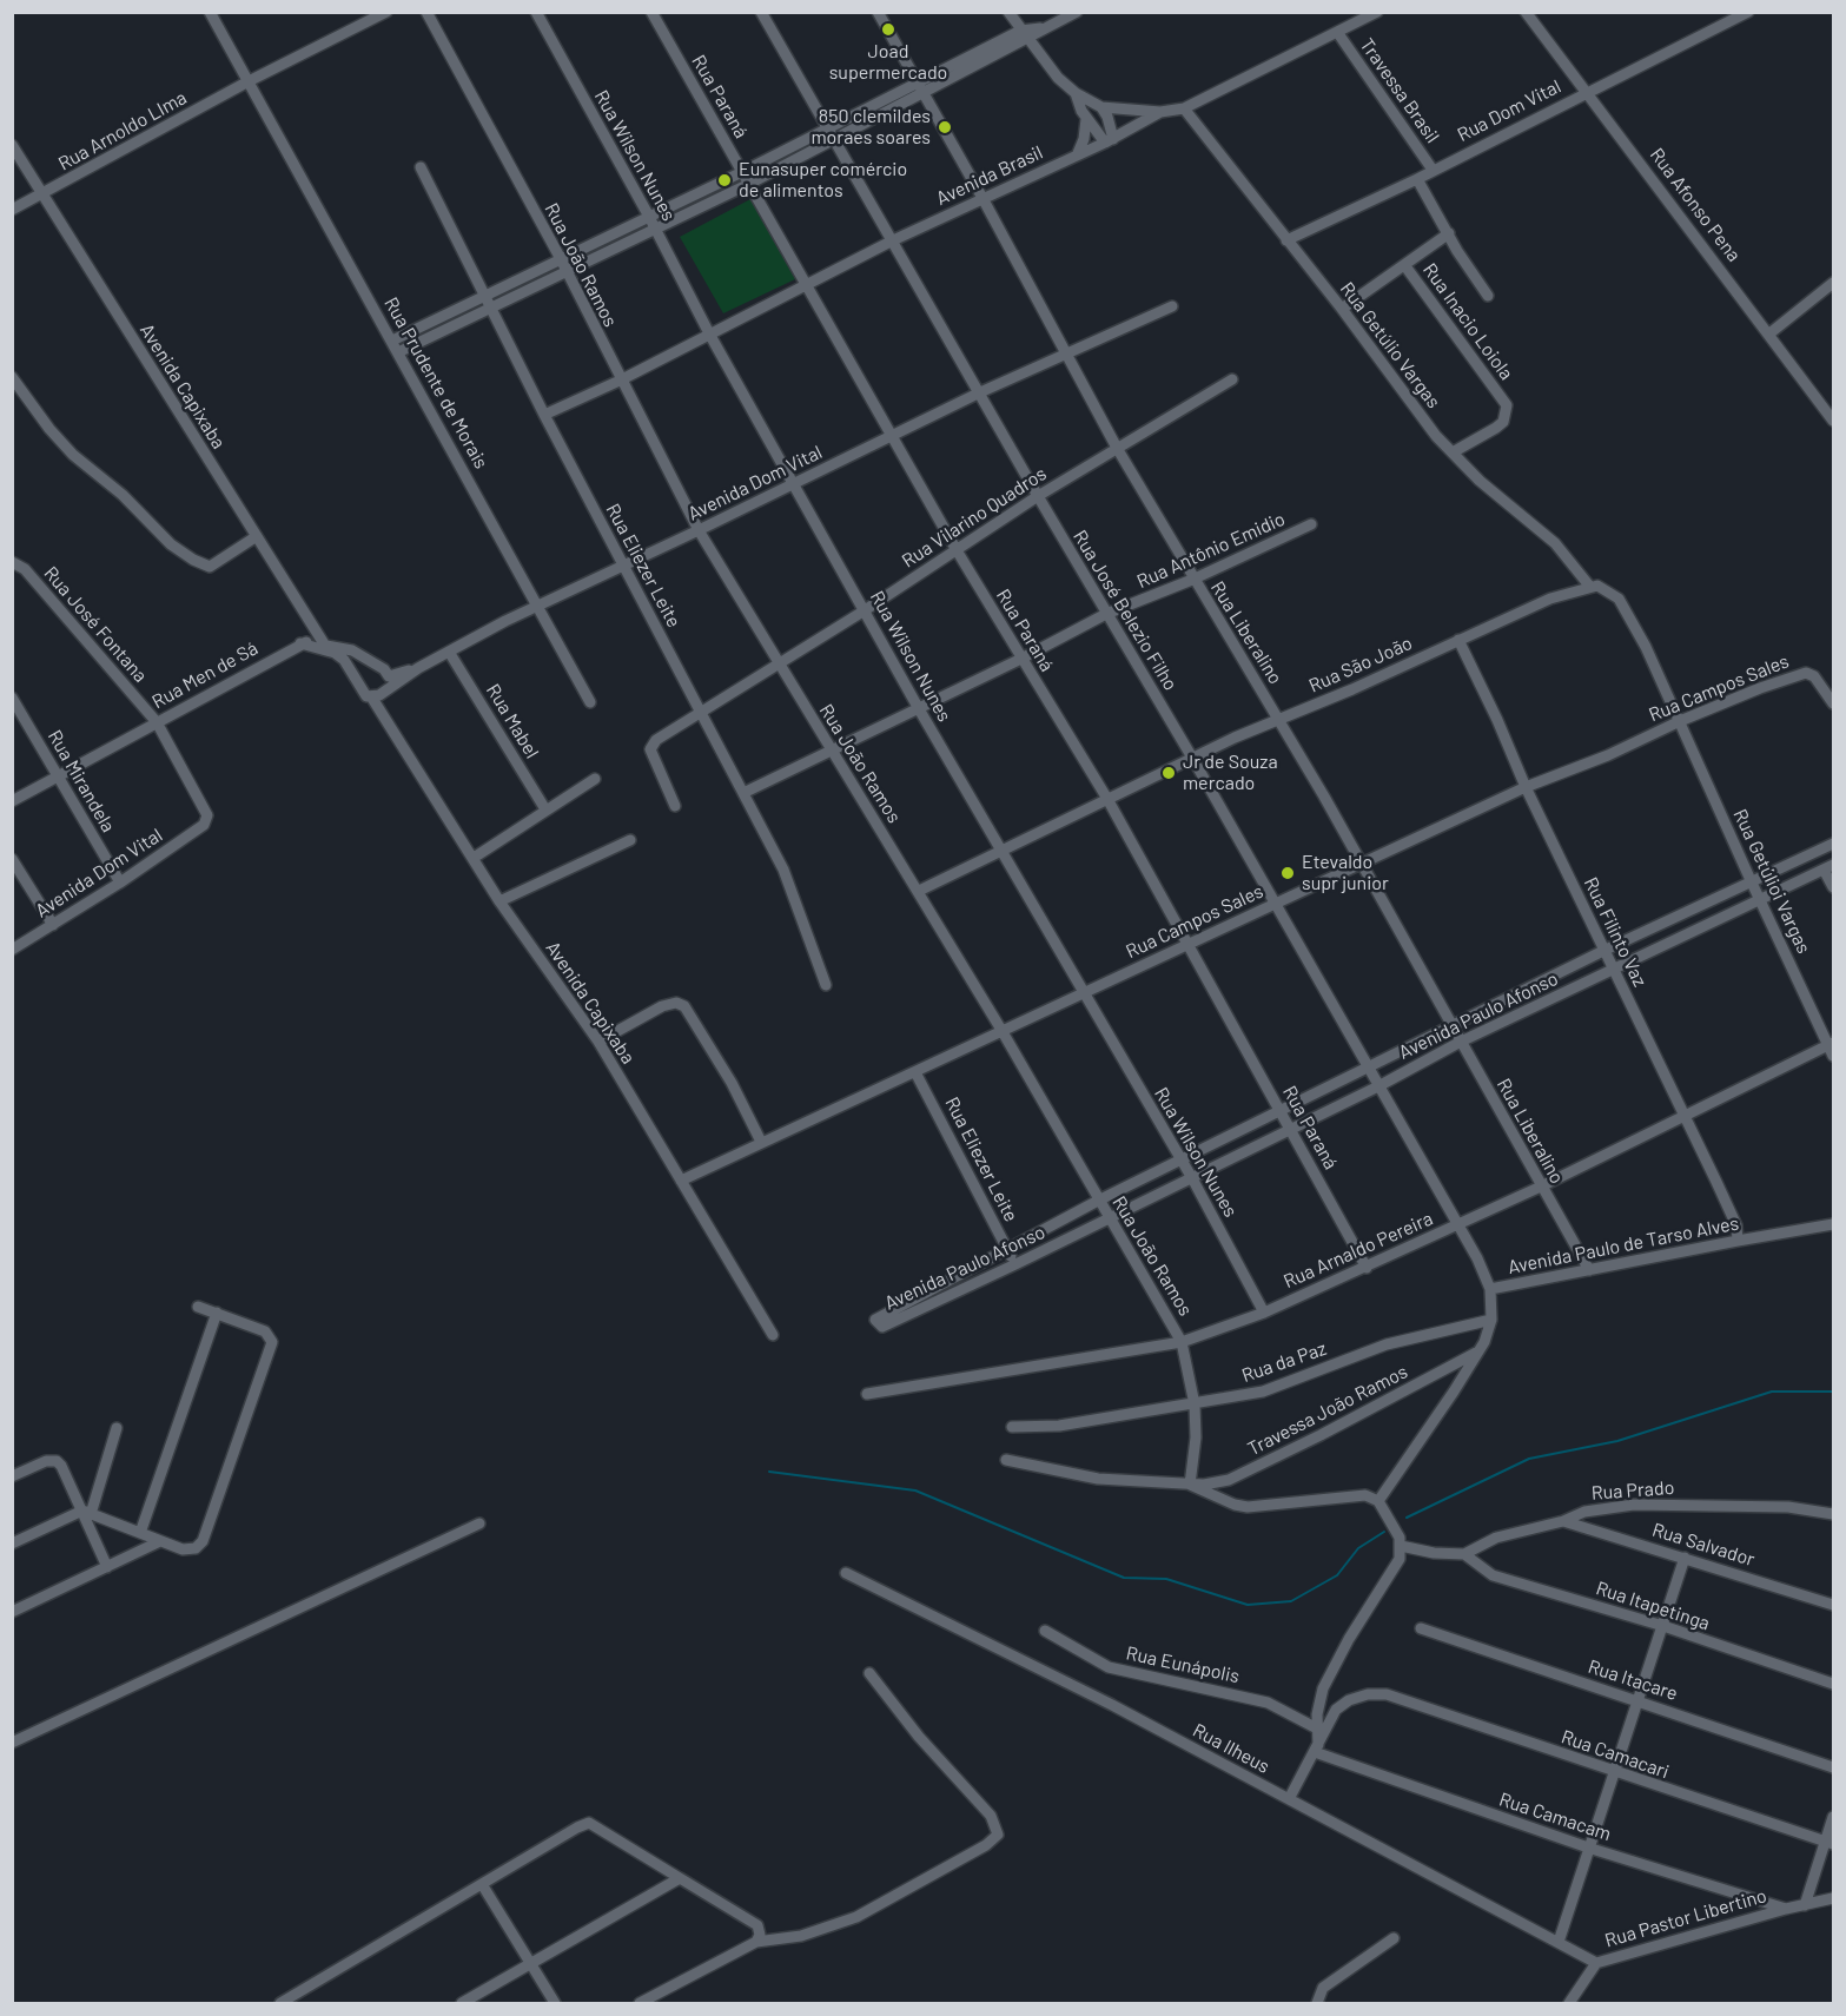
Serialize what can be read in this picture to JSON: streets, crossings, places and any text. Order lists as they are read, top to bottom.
{
  "streets": {
    "street": [
      "Travessa Brasil",
      "Rua Paraná",
      "Rua Dom Vital",
      "Rua Arnoldo LIma",
      "Rua Wilson Nunes",
      "Avenida Brasil",
      "Rua Afonso Pena",
      "Rua João Ramos",
      "Rua Inacio Loiola",
      "Rua Getúlio Vargas",
      "Rua Prudente de Morais",
      "Avenida Capixaba",
      "Avenida Dom Vital",
      "Rua Vilarino Quadros",
      "Rua Antônio Emidio",
      "Rua Eliezer Leite",
      "Rua José Belezio Filho",
      "Rua José Fontana",
      "Rua Liberalino",
      "Rua São João",
      "Rua Men de Sá",
      "Rua Campos Sales",
      "Rua Mabel",
      "Rua Mirandela",
      "Rua Getúlioi Vargas",
      "Rua Filinto Vaz",
      "Avenida Paulo Afonso",
      "Avenida Paulo de Tarso Alves",
      "Rua Arnaldo Pereira",
      "Rua da Paz",
      "Travessa João Ramos",
      "Rua Prado",
      "Rua Salvador",
      "Rua Itapetinga",
      "Rua Eunápolis",
      "Rua Itacare",
      "Rua Ilheus",
      "Rua Camacari",
      "Rua Camacam",
      "Rua Pastor Libertino"
    ]
  },
  "crossings": [
    ["Travessa Brasil", "Rua Dom Vital"],
    ["Travessa Brasil", "Avenida Brasil"],
    ["Rua Paraná", "Avenida Brasil"],
    ["Rua Paraná", "Avenida Dom Vital"],
    ["Rua Paraná", "Rua Vilarino Quadros"],
    ["Rua Paraná", "Rua Antônio Emidio"],
    ["Rua Paraná", "Rua São João"],
    ["Rua Paraná", "Rua Campos Sales"],
    ["Rua Paraná", "Avenida Paulo Afonso"],
    ["Rua Paraná", "Rua Arnaldo Pereira"],
    ["Rua Dom Vital", "Rua Afonso Pena"],
    ["Rua Dom Vital", "Rua Getúlio Vargas"],
    ["Rua Arnoldo LIma", "Rua Prudente de Morais"],
    ["Rua Arnoldo LIma", "Avenida Capixaba"],
    ["Rua Wilson Nunes", "Avenida Brasil"],
    ["Rua Wilson Nunes", "Avenida Dom Vital"],
    ["Rua Wilson Nunes", "Rua Vilarino Quadros"],
    ["Rua Wilson Nunes", "Rua Antônio Emidio"],
    ["Rua Wilson Nunes", "Rua São João"],
    ["Rua Wilson Nunes", "Rua Campos Sales"],
    ["Rua Wilson Nunes", "Avenida Paulo Afonso"],
    ["Rua Wilson Nunes", "Rua Arnaldo Pereira"],
    ["Avenida Brasil", "Rua João Ramos"],
    ["Avenida Brasil", "Rua Getúlio Vargas"],
    ["Avenida Brasil", "Rua Eliezer Leite"],
    ["Avenida Brasil", "Rua José Belezio Filho"],
    ["Avenida Brasil", "Rua Liberalino"],
    ["Rua João Ramos", "Avenida Dom Vital"],
    ["Rua João Ramos", "Rua Vilarino Quadros"],
    ["Rua João Ramos", "Rua Antônio Emidio"],
    ["Rua João Ramos", "Rua São João"],
    ["Rua João Ramos", "Rua Campos Sales"],
    ["Rua João Ramos", "Avenida Paulo Afonso"],
    ["Rua João Ramos", "Rua Arnaldo Pereira"],
    ["Rua João Ramos", "Rua da Paz"],
    ["Rua João Ramos", "Travessa João Ramos"],
    ["Rua Inacio Loiola", "Rua Getúlio Vargas"],
    ["Rua Getúlio Vargas", "Rua São João"],
    ["Rua Prudente de Morais", "Avenida Dom Vital"],
    ["Avenida Capixaba", "Avenida Dom Vital"],
    ["Avenida Capixaba", "Rua Men de Sá"],
    ["Avenida Capixaba", "Rua Campos Sales"],
    ["Avenida Dom Vital", "Rua Eliezer Leite"],
    ["Avenida Dom Vital", "Rua José Belezio Filho"],
    ["Avenida Dom Vital", "Rua José Fontana"],
    ["Avenida Dom Vital", "Rua Liberalino"],
    ["Avenida Dom Vital", "Rua Mabel"],
    ["Avenida Dom Vital", "Rua Mirandela"],
    ["Rua Vilarino Quadros", "Rua Eliezer Leite"],
    ["Rua Vilarino Quadros", "Rua José Belezio Filho"],
    ["Rua Vilarino Quadros", "Rua Liberalino"],
    ["Rua Antônio Emidio", "Rua Eliezer Leite"],
    ["Rua Antônio Emidio", "Rua José Belezio Filho"],
    ["Rua Antônio Emidio", "Rua Liberalino"],
    ["Rua Eliezer Leite", "Rua Campos Sales"],
    ["Rua Eliezer Leite", "Avenida Paulo Afonso"],
    ["Rua José Belezio Filho", "Rua São João"],
    ["Rua José Belezio Filho", "Rua Campos Sales"],
    ["Rua José Belezio Filho", "Avenida Paulo Afonso"],
    ["Rua José Belezio Filho", "Avenida Paulo de Tarso Alves"],
    ["Rua José Belezio Filho", "Rua Arnaldo Pereira"],
    ["Rua José Fontana", "Rua Men de Sá"],
    ["Rua Liberalino", "Rua São João"],
    ["Rua Liberalino", "Rua Campos Sales"],
    ["Rua Liberalino", "Avenida Paulo Afonso"],
    ["Rua Liberalino", "Avenida Paulo de Tarso Alves"],
    ["Rua Liberalino", "Rua Arnaldo Pereira"],
    ["Rua São João", "Rua Filinto Vaz"],
    ["Rua Men de Sá", "Rua Mirandela"],
    ["Rua Campos Sales", "Rua Getúlioi Vargas"],
    ["Rua Campos Sales", "Rua Filinto Vaz"],
    ["Rua Getúlioi Vargas", "Avenida Paulo Afonso"],
    ["Rua Getúlioi Vargas", "Rua Arnaldo Pereira"],
    ["Rua Filinto Vaz", "Avenida Paulo Afonso"],
    ["Rua Filinto Vaz", "Avenida Paulo de Tarso Alves"],
    ["Rua Filinto Vaz", "Rua Arnaldo Pereira"],
    ["Avenida Paulo de Tarso Alves", "Rua Arnaldo Pereira"],
    ["Rua Prado", "Rua Salvador"],
    ["Rua Prado", "Rua Itapetinga"],
    ["Rua Ilheus", "Rua Pastor Libertino"],
    ["Rua Camacari", "Rua Camacam"],
    ["Rua Camacam", "Rua Pastor Libertino"]
  ],
  "places": [
    "Joad supermercado",
    "850 clemildes moraes soares",
    "Eunasuper comércio de alimentos",
    "Jr de Souza mercado",
    "Etevaldo supr junior"
  ]
}
